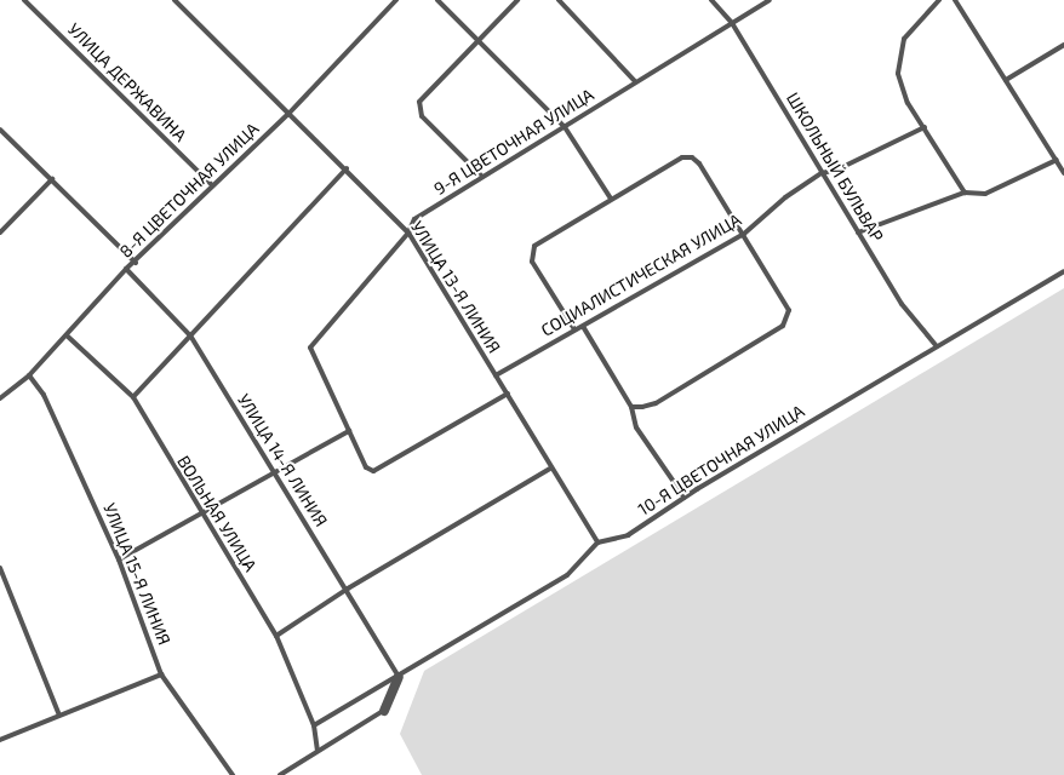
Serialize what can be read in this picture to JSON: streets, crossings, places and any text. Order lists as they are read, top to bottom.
{
  "streets": {
    "lane": [
      "УЛИЦА ДЕРЖАВИНА",
      "9-Я ЦВЕТОЧНАЯ УЛИЦА",
      "ШКОЛЬНЫЙ БУЛЬВАР",
      "8-Я ЦВЕТОЧНАЯ УЛИЦА",
      "СОЦИАЛИСТИЧЕСКАЯ УЛИЦА",
      "УЛИЦА 13-Я ЛИНИЯ",
      "УЛИЦА 14-Я ЛИНИЯ",
      "10-Я ЦВЕТОЧНАЯ УЛИЦА",
      "ВОЛЬНАЯ УЛИЦА",
      "УЛИЦА 15-Я ЛИНИЯ"
    ]
  },
  "crossings": [
    ["УЛИЦА ДЕРЖАВИНА", "8-Я ЦВЕТОЧНАЯ УЛИЦА"],
    ["9-Я ЦВЕТОЧНАЯ УЛИЦА", "ШКОЛЬНЫЙ БУЛЬВАР"],
    ["9-Я ЦВЕТОЧНАЯ УЛИЦА", "УЛИЦА 13-Я ЛИНИЯ"],
    ["ШКОЛЬНЫЙ БУЛЬВАР", "СОЦИАЛИСТИЧЕСКАЯ УЛИЦА"],
    ["ШКОЛЬНЫЙ БУЛЬВАР", "10-Я ЦВЕТОЧНАЯ УЛИЦА"],
    ["8-Я ЦВЕТОЧНАЯ УЛИЦА", "УЛИЦА 13-Я ЛИНИЯ"],
    ["8-Я ЦВЕТОЧНАЯ УЛИЦА", "УЛИЦА 14-Я ЛИНИЯ"],
    ["8-Я ЦВЕТОЧНАЯ УЛИЦА", "ВОЛЬНАЯ УЛИЦА"],
    ["8-Я ЦВЕТОЧНАЯ УЛИЦА", "УЛИЦА 15-Я ЛИНИЯ"],
    ["СОЦИАЛИСТИЧЕСКАЯ УЛИЦА", "УЛИЦА 13-Я ЛИНИЯ"],
    ["УЛИЦА 13-Я ЛИНИЯ", "10-Я ЦВЕТОЧНАЯ УЛИЦА"]
  ]
}
